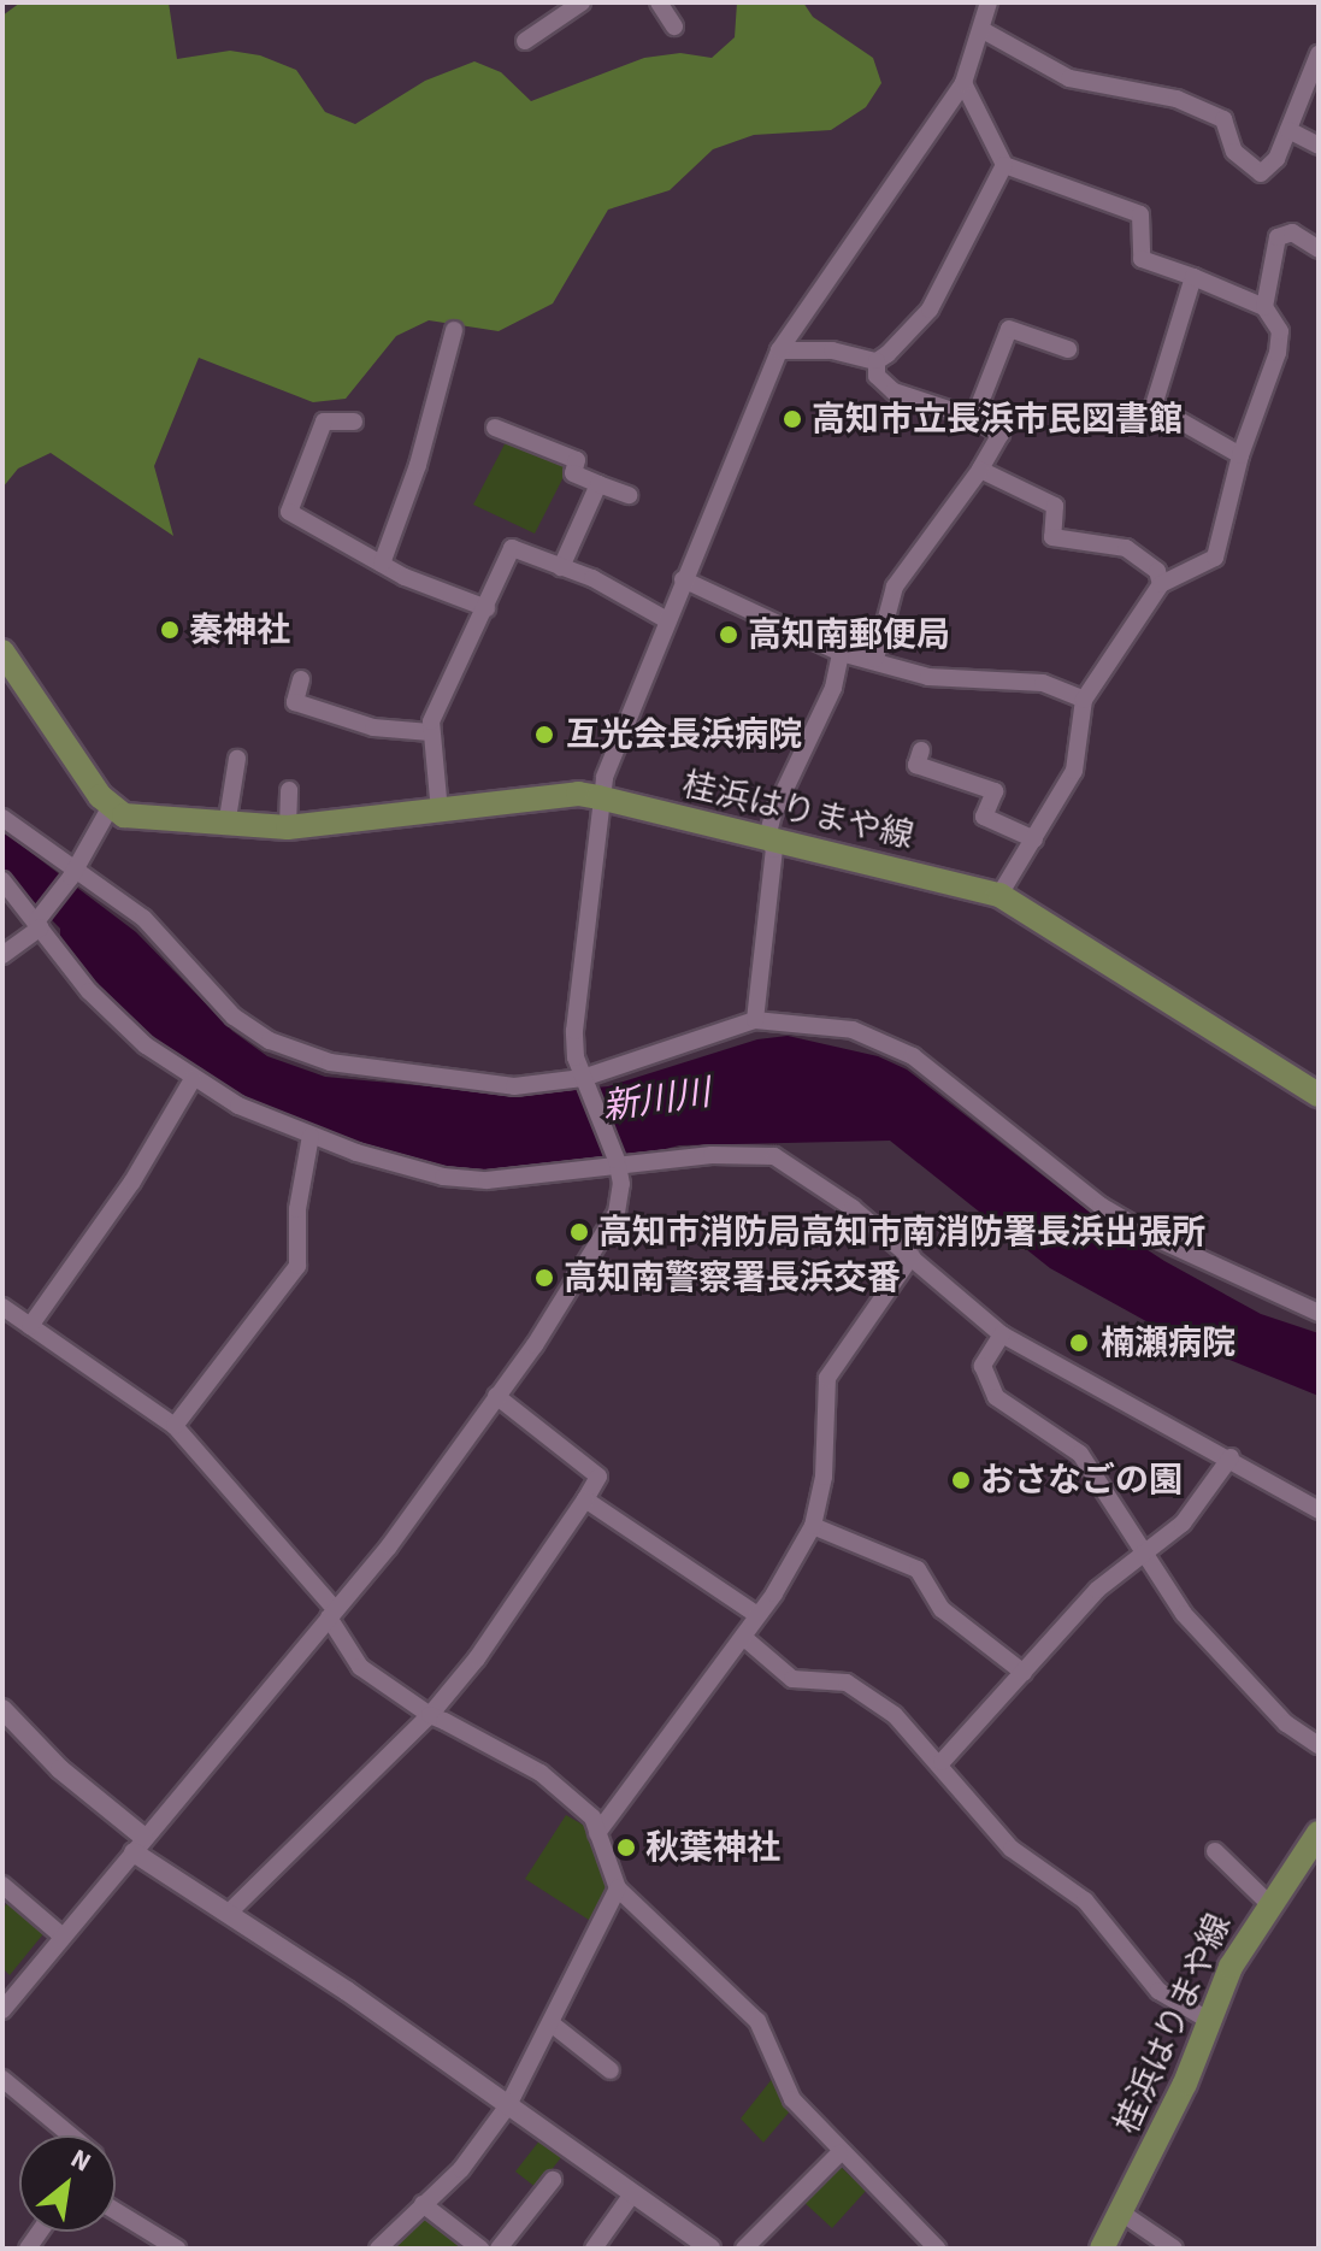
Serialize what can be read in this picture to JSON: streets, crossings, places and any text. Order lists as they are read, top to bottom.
{
  "streets": {
    "main road": ["桂浜はりまや線"]
  },
  "water": ["新川川"],
  "places": [
    "高知市立長浜市民図書館",
    "秦神社",
    "高知南郵便局",
    "互光会長浜病院",
    "高知市消防局高知市南消防署長浜出張所",
    "高知南警察署長浜交番",
    "楠瀬病院",
    "おさなごの園",
    "秋葉神社"
  ],
  "north": "top right"
}
